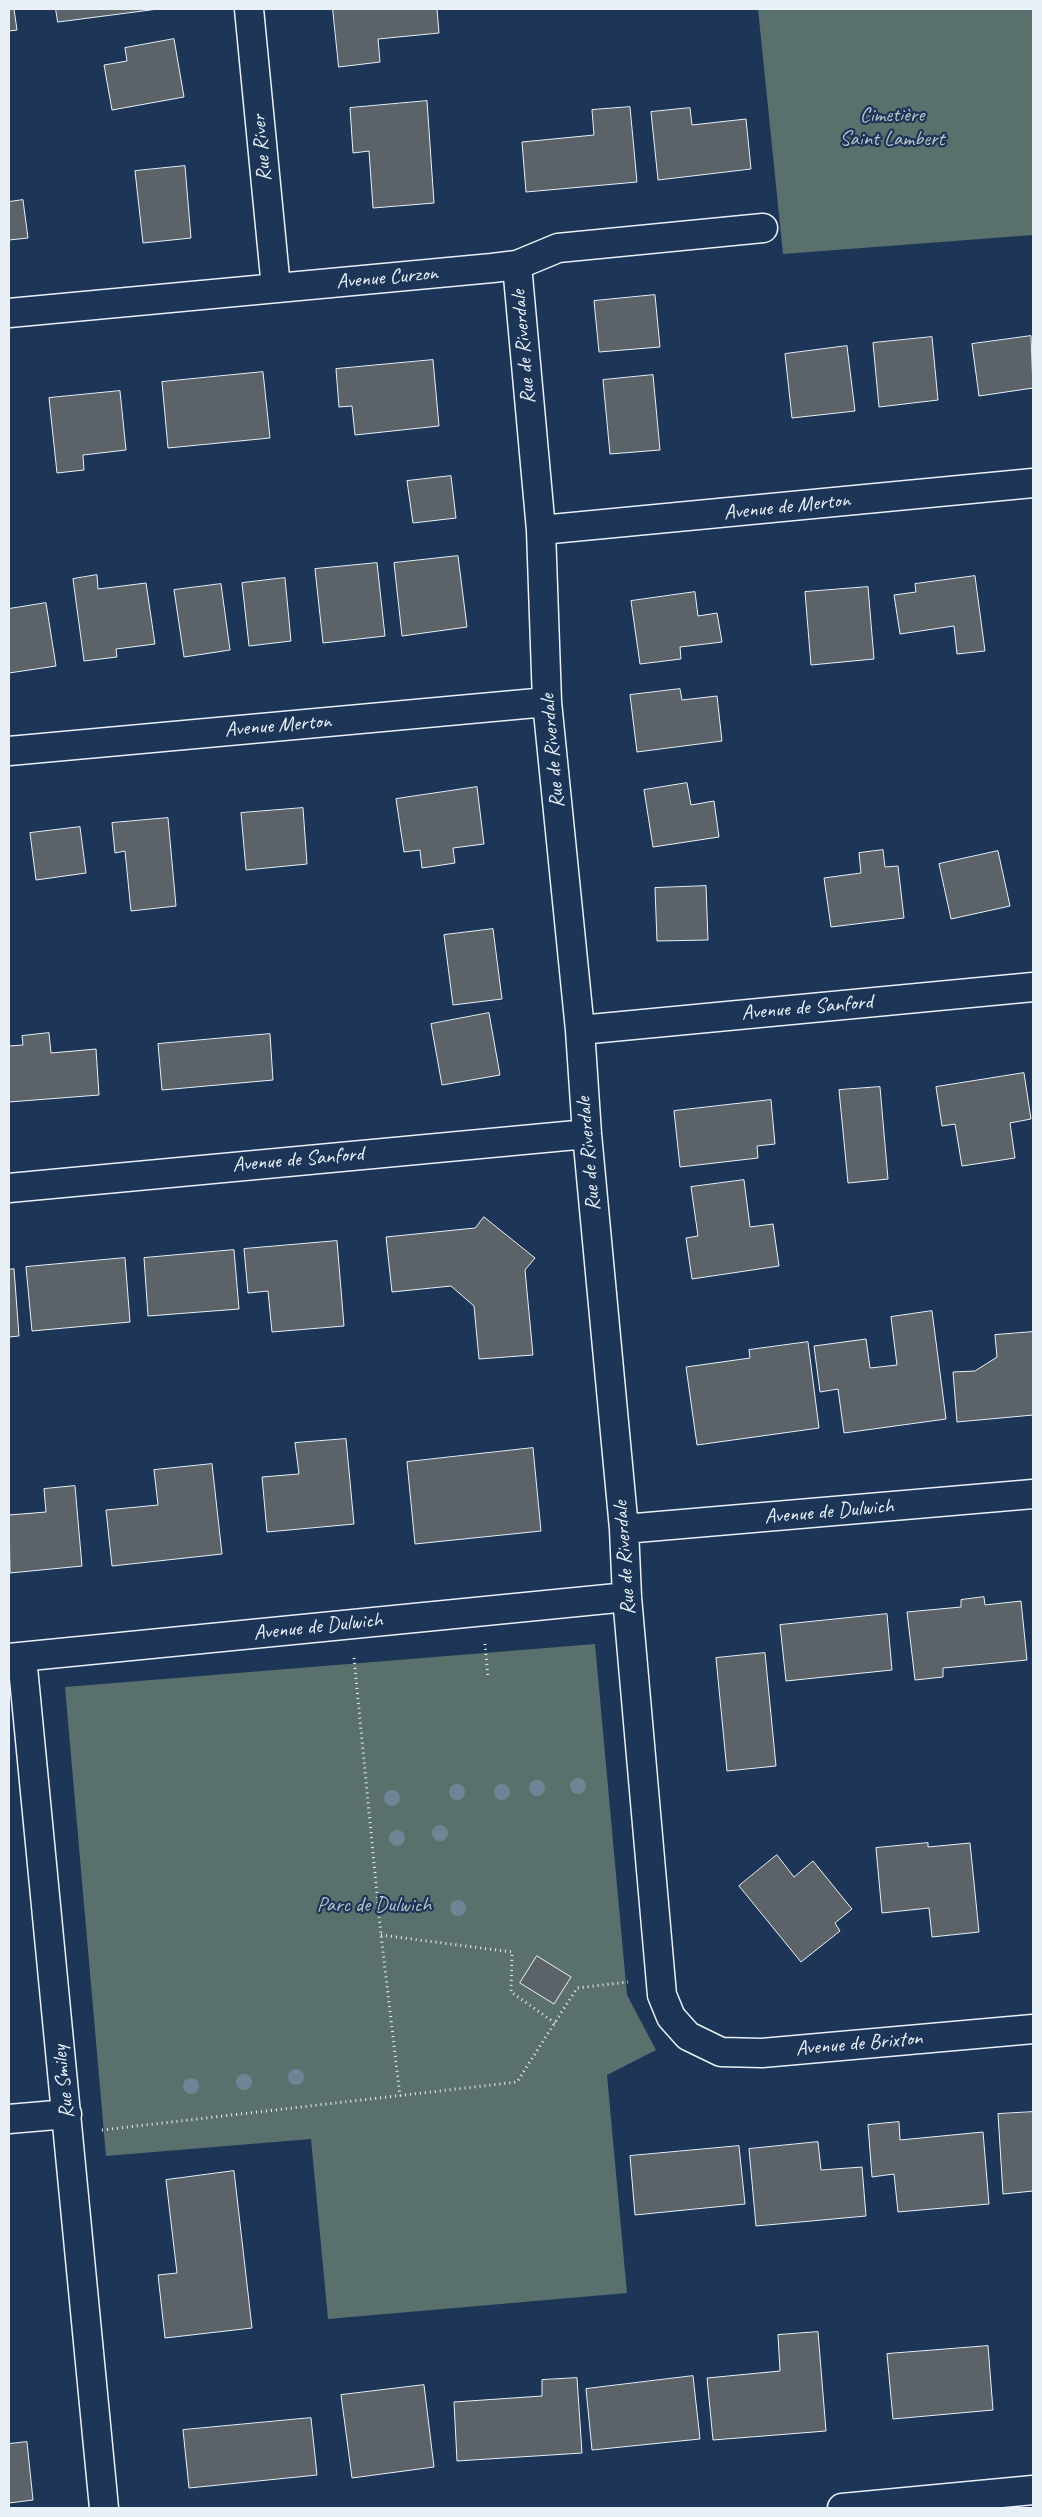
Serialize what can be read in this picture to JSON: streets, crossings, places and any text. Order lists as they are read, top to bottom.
{
  "streets": {
    "street": [
      "Rue River",
      "Avenue Curzon",
      "Rue de Riverdale",
      "Avenue de Merton",
      "Avenue Merton",
      "Avenue de Sanford",
      "Avenue de Dulwich",
      "Avenue de Brixton",
      "Rue Smiley"
    ]
  },
  "crossings": [
    ["Rue River", "Avenue Curzon"],
    ["Avenue Curzon", "Rue de Riverdale"],
    ["Rue de Riverdale", "Avenue de Merton"],
    ["Rue de Riverdale", "Avenue Merton"],
    ["Rue de Riverdale", "Avenue de Sanford"],
    ["Rue de Riverdale", "Avenue de Dulwich"],
    ["Rue de Riverdale", "Avenue de Brixton"],
    ["Avenue de Dulwich", "Rue Smiley"]
  ],
  "parks": ["Cimetière Saint Lambert", "Parc de Dulwich"]
}
